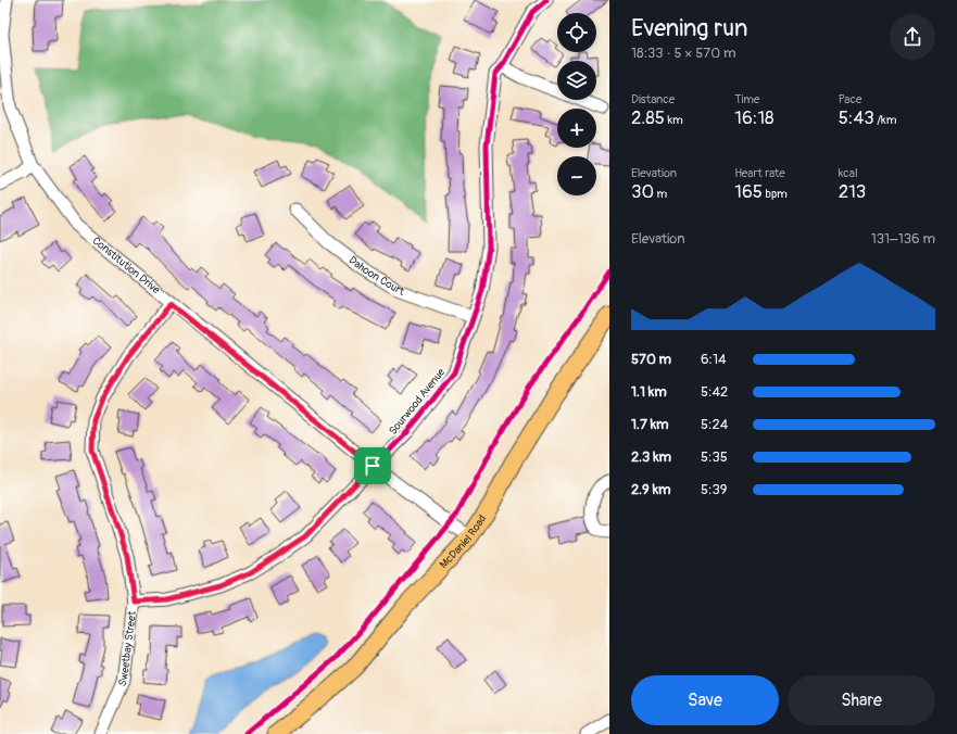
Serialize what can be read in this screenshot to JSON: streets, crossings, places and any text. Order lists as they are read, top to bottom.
{
  "streets": {
    "main road": ["McDaniel Road"],
    "street": [
      "Constitution Drive",
      "Dahoon Court",
      "Sourwood Avenue",
      "Sweetbay Street"
    ]
  },
  "crossings": [
    ["Constitution Drive", "Sourwood Avenue"],
    ["Constitution Drive", "McDaniel Road"],
    ["Constitution Drive", "Sweetbay Street"],
    ["Dahoon Court", "Sourwood Avenue"],
    ["Sourwood Avenue", "Sweetbay Street"]
  ],
  "page": {
    "heading": ["Evening run", "18:33 · 5 × 570 m"],
    "map_buttons": ["+", "−"],
    "stats": [
      ["Distance", "2.85 km"],
      ["Time", "16:18"],
      ["Pace", "5:43 /km"],
      ["Elevation", "30 m"],
      ["Heart rate", "165 bpm"],
      ["kcal", "213"]
    ],
    "chart": ["Elevation", "131–136 m"],
    "list": [
      {
        "name": "570 m",
        "note": "6:14"
      },
      {
        "name": "1.1 km",
        "note": "5:42"
      },
      {
        "name": "1.7 km",
        "note": "5:24"
      },
      {
        "name": "2.3 km",
        "note": "5:35"
      },
      {
        "name": "2.9 km",
        "note": "5:39"
      }
    ],
    "buttons": ["Save", "Share"]
  }
}
